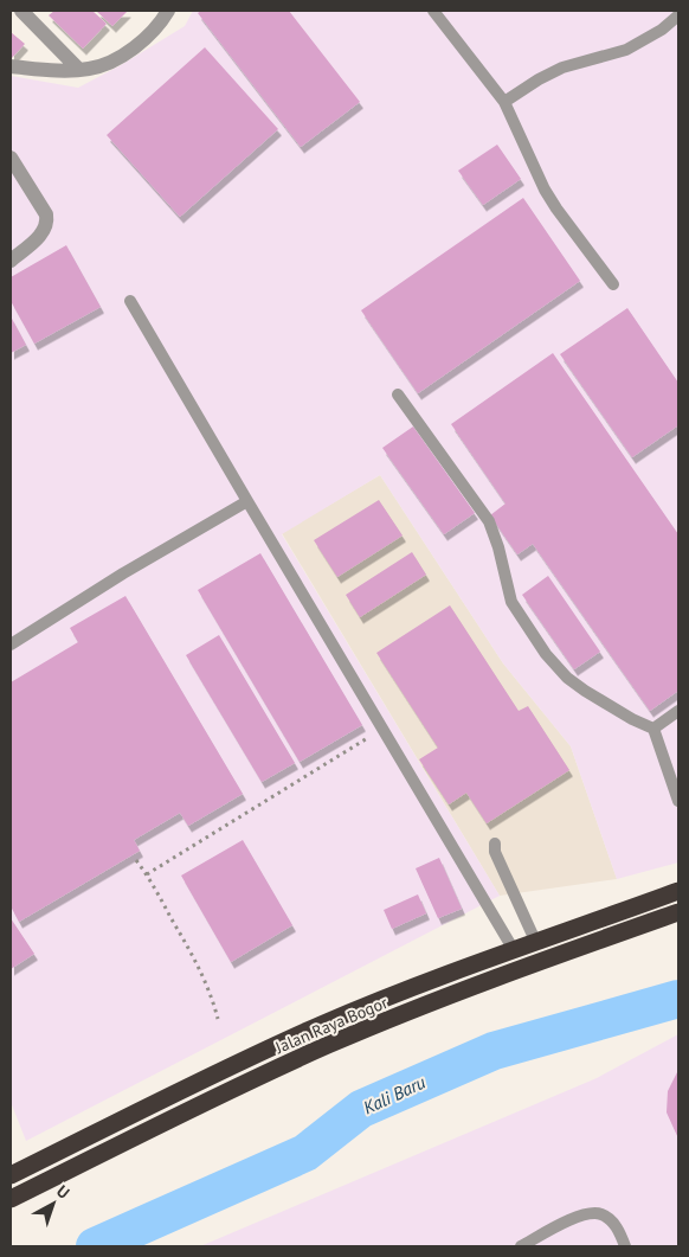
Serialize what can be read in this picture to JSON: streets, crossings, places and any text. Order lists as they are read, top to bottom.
{
  "streets": {
    "highway": ["Jalan Raya Bogor"]
  },
  "water": ["Kali Baru"],
  "north": "top right"
}
